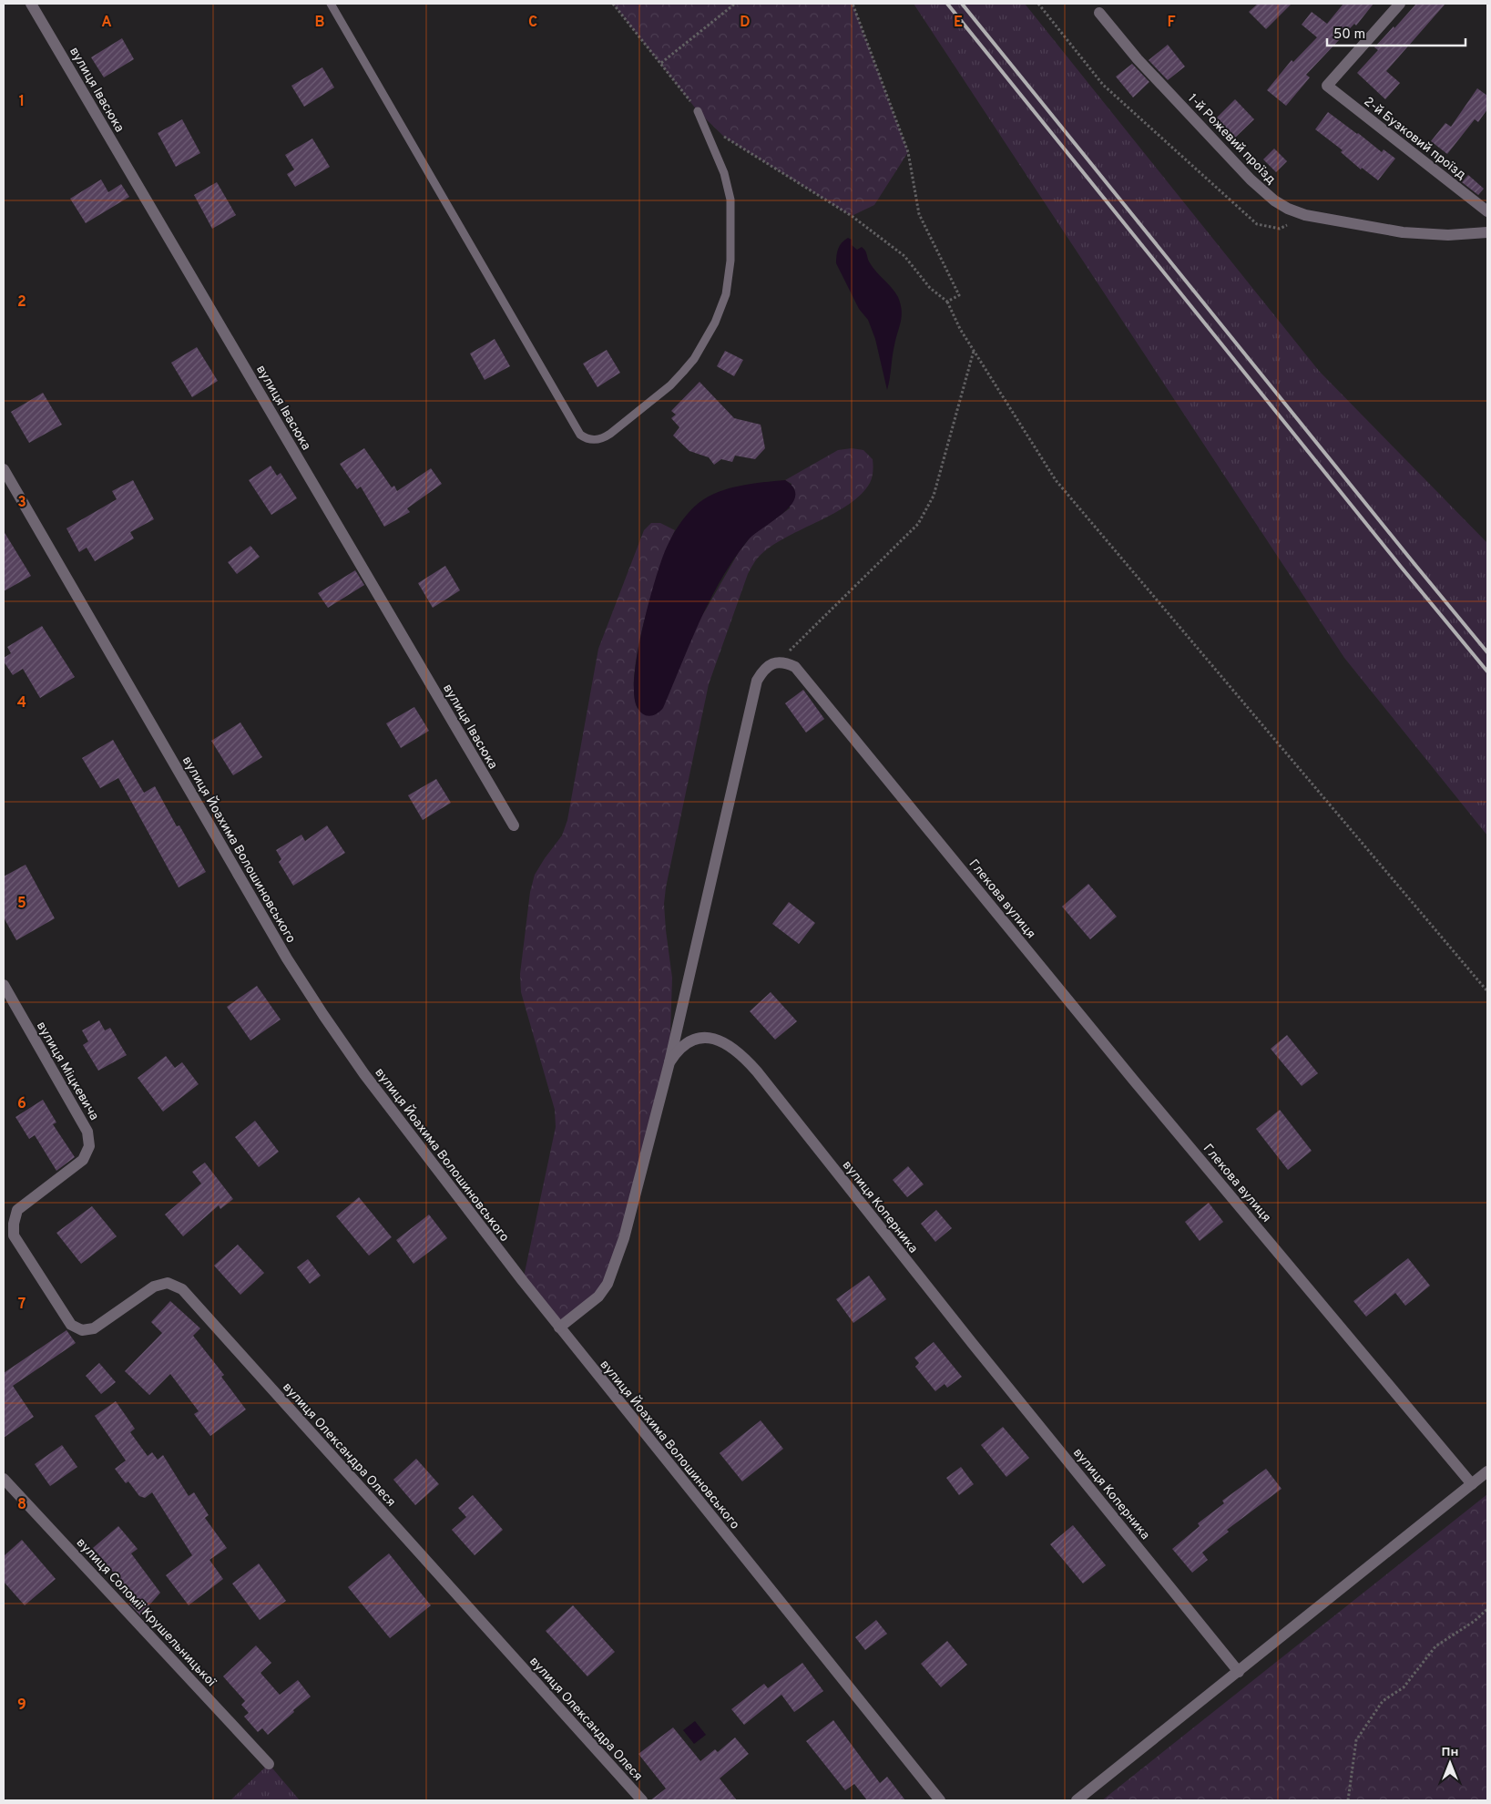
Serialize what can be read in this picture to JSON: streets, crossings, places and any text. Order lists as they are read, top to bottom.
{
  "streets": {
    "street": [
      "вулиця Івасюка",
      "2-й Бузковий проїзд",
      "1-й Рожевий проїзд",
      "вулиця Йоахима Волошиновського",
      "Глекова вулиця",
      "вулиця Міцкевича",
      "вулиця Коперника",
      "вулиця Олександра Олеся",
      "вулиця Соломії Крушельницької"
    ]
  },
  "crossings": [
    ["вулиця Йоахима Волошиновського", "вулиця Коперника"],
    ["вулиця Міцкевича", "вулиця Олександра Олеся"]
  ],
  "scale_bar": "50 m",
  "north": "top",
  "grid": {
    "columns": [
      "A",
      "B",
      "C",
      "D",
      "E",
      "F"
    ],
    "rows": [
      "1",
      "2",
      "3",
      "4",
      "5",
      "6",
      "7",
      "8",
      "9"
    ]
  }
}
